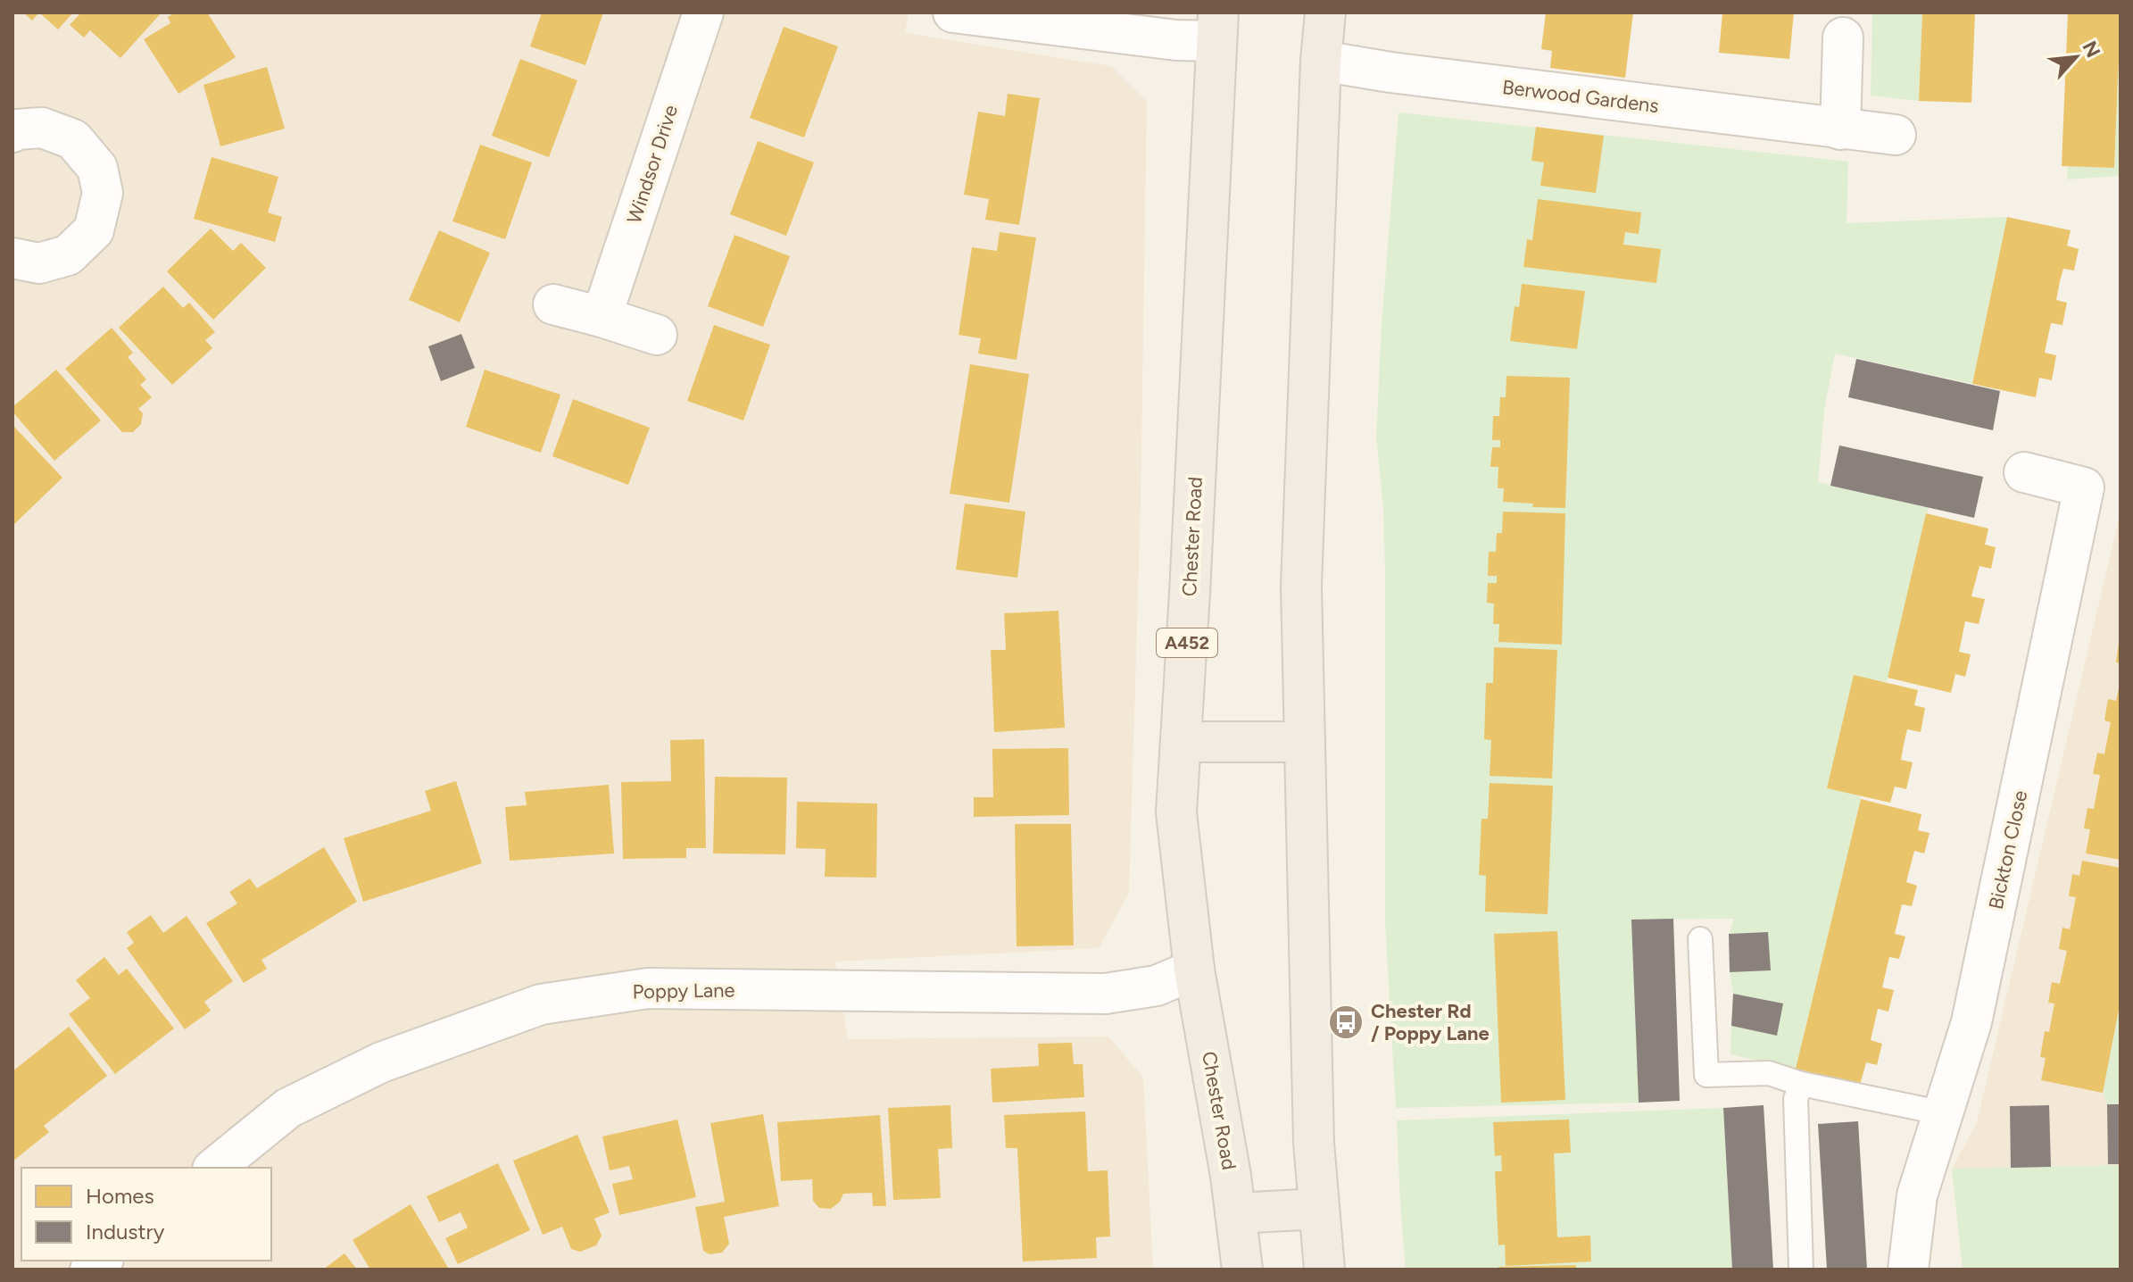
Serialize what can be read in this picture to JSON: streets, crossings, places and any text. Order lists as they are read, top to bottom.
{
  "streets": {
    "highway": ["Chester Road", "A452"],
    "street": [
      "Berwood Gardens",
      "Windsor Drive",
      "Bickton Close",
      "Poppy Lane"
    ]
  },
  "crossings": [
    ["Chester Road", "Poppy Lane"]
  ],
  "places": {
    "bus stop": ["Chester Rd / Poppy Lane"]
  },
  "legend": ["Homes", "Industry"],
  "north": "top right"
}
